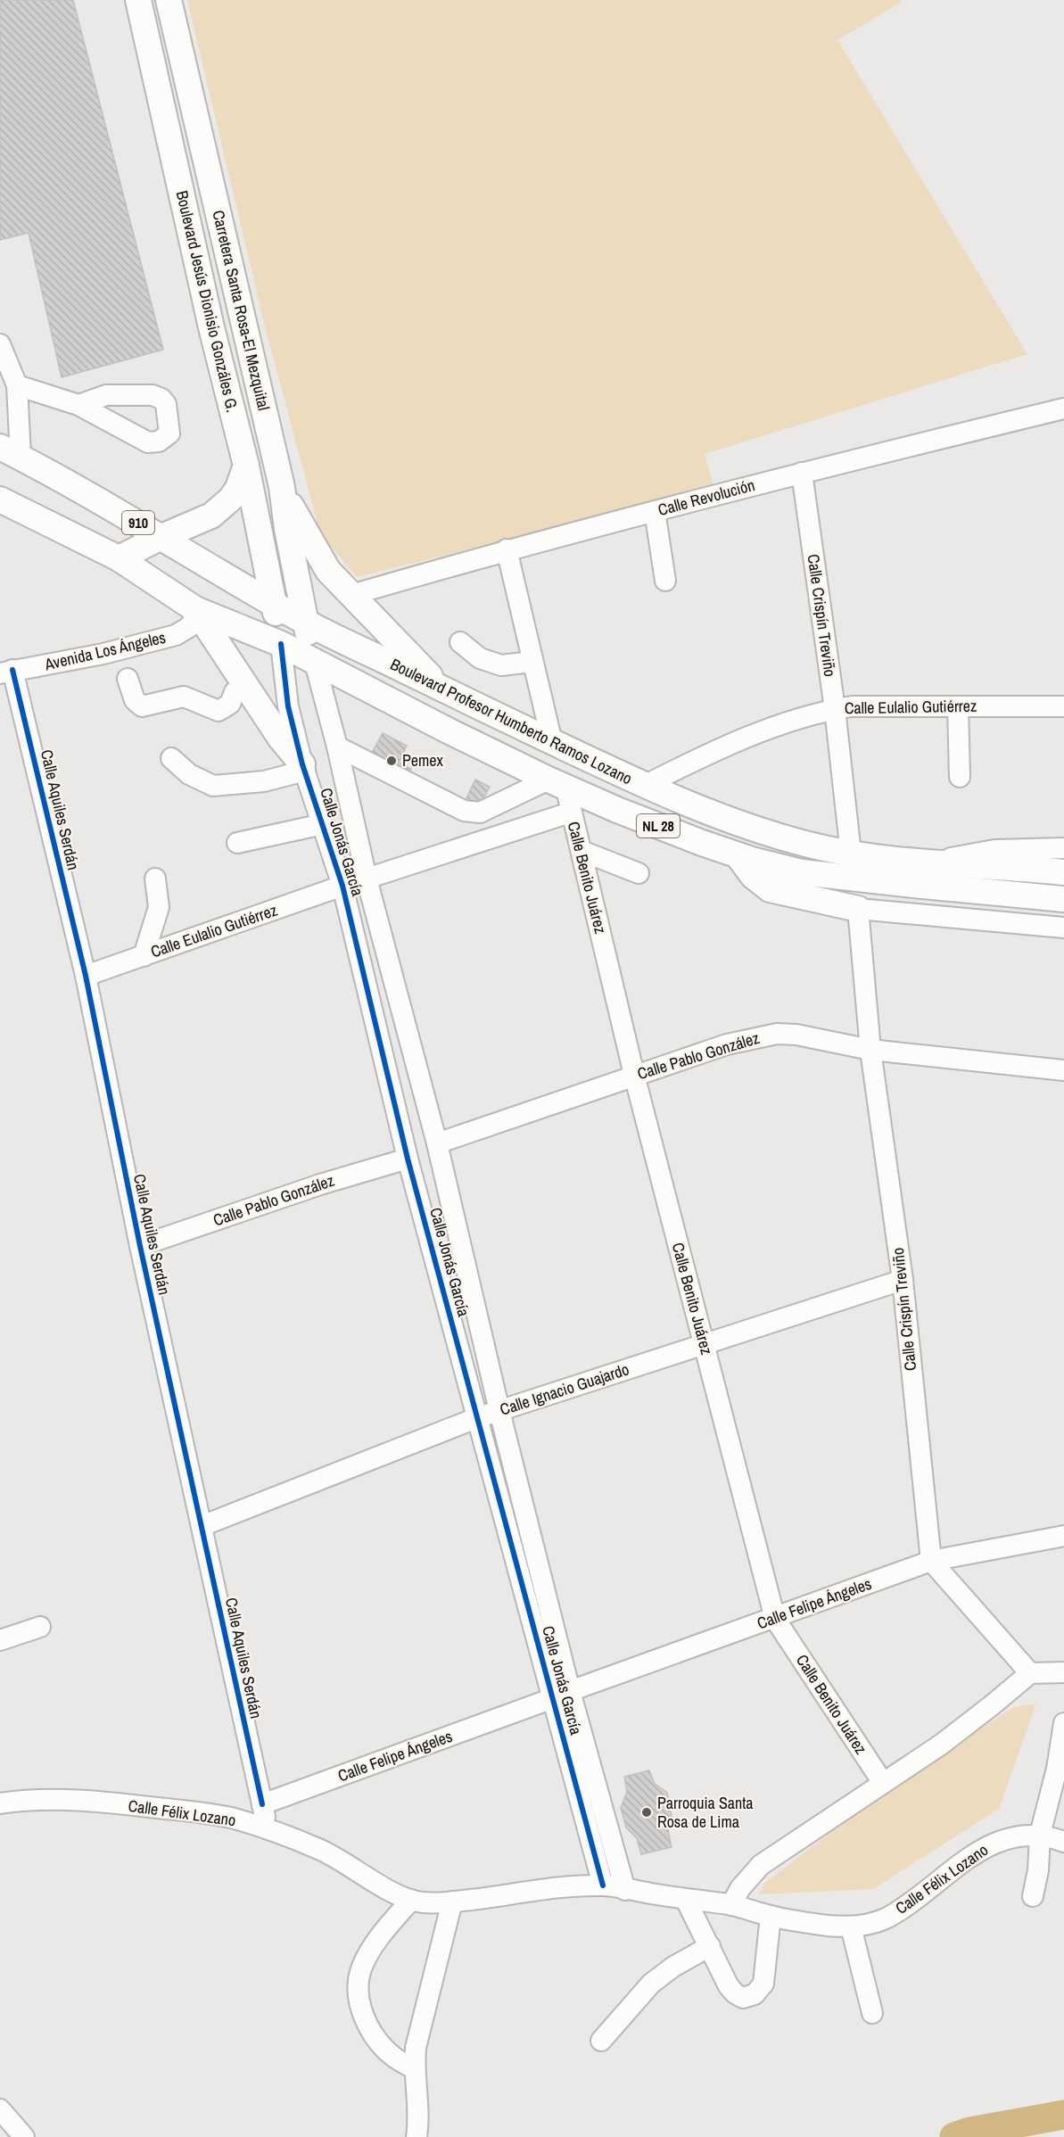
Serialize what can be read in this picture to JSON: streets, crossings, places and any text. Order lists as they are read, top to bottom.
{
  "streets": {
    "main road": [
      "Boulevard Jesús Dionisio Gonzáles G.",
      "Carretera Santa Rosa-El Mezquital",
      "910",
      "Boulevard Profesor Humberto Ramos Lozano",
      "NL 28"
    ],
    "street": [
      "Calle Revolución",
      "Calle Crispín Treviño",
      "Avenida Los Ángeles",
      "Calle Eulalio Gutiérrez",
      "Calle Aquiles Serdán",
      "Calle Jonás García",
      "Calle Benito Juárez",
      "Calle Pablo González",
      "Calle Ignacio Guajardo",
      "Calle Felipe Ángeles",
      "Calle Félix Lozano"
    ]
  },
  "crossings": [
    ["Boulevard Jesús Dionisio Gonzáles G.", "Boulevard Profesor Humberto Ramos Lozano"],
    ["Boulevard Jesús Dionisio Gonzáles G.", "Calle Jonás García"],
    ["Carretera Santa Rosa-El Mezquital", "Boulevard Profesor Humberto Ramos Lozano"],
    ["Carretera Santa Rosa-El Mezquital", "Calle Jonás García"],
    ["Calle Revolución", "Calle Crispín Treviño"],
    ["Calle Crispín Treviño", "Calle Eulalio Gutiérrez"],
    ["Calle Crispín Treviño", "Boulevard Profesor Humberto Ramos Lozano"],
    ["Calle Crispín Treviño", "Calle Pablo González"],
    ["Calle Crispín Treviño", "Calle Ignacio Guajardo"],
    ["Calle Crispín Treviño", "Calle Felipe Ángeles"],
    ["Avenida Los Ángeles", "Boulevard Profesor Humberto Ramos Lozano"],
    ["Avenida Los Ángeles", "Calle Aquiles Serdán"],
    ["Calle Eulalio Gutiérrez", "Boulevard Profesor Humberto Ramos Lozano"],
    ["Calle Eulalio Gutiérrez", "Calle Aquiles Serdán"],
    ["Calle Eulalio Gutiérrez", "Calle Jonás García"],
    ["Boulevard Profesor Humberto Ramos Lozano", "Calle Jonás García"],
    ["Boulevard Profesor Humberto Ramos Lozano", "Calle Benito Juárez"],
    ["Calle Aquiles Serdán", "Calle Pablo González"],
    ["Calle Aquiles Serdán", "Calle Ignacio Guajardo"],
    ["Calle Aquiles Serdán", "Calle Felipe Ángeles"],
    ["Calle Jonás García", "Calle Pablo González"],
    ["Calle Jonás García", "Calle Ignacio Guajardo"],
    ["Calle Jonás García", "Calle Felipe Ángeles"],
    ["Calle Jonás García", "Calle Félix Lozano"],
    ["Calle Benito Juárez", "Calle Pablo González"],
    ["Calle Benito Juárez", "Calle Ignacio Guajardo"],
    ["Calle Benito Juárez", "Calle Felipe Ángeles"]
  ],
  "places": ["Pemex", "Parroquia Santa Rosa de Lima"]
}
